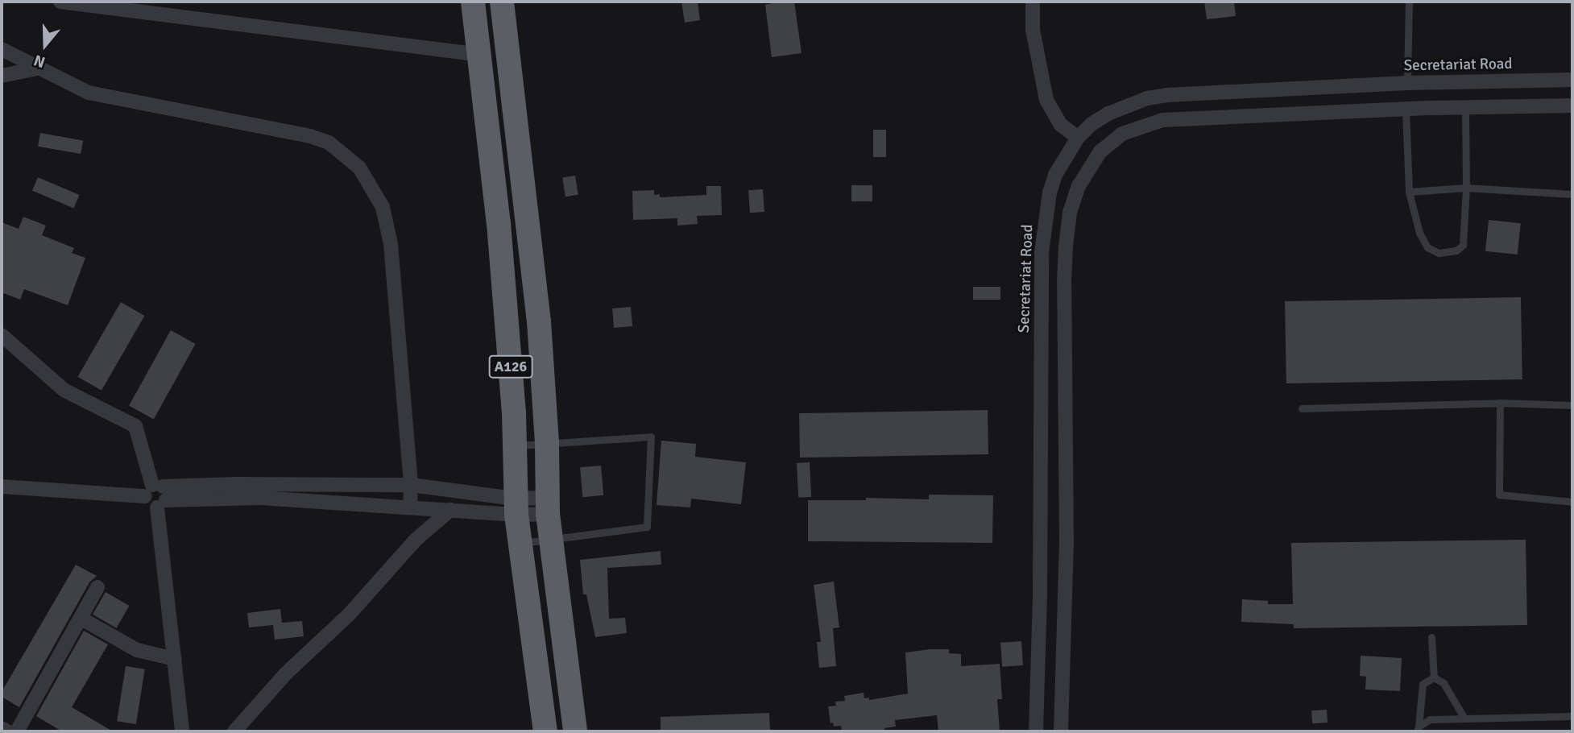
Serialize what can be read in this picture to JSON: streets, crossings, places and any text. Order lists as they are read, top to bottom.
{
  "streets": {
    "highway": ["A126"],
    "street": ["Secretariat Road"]
  },
  "north": "bottom"
}
